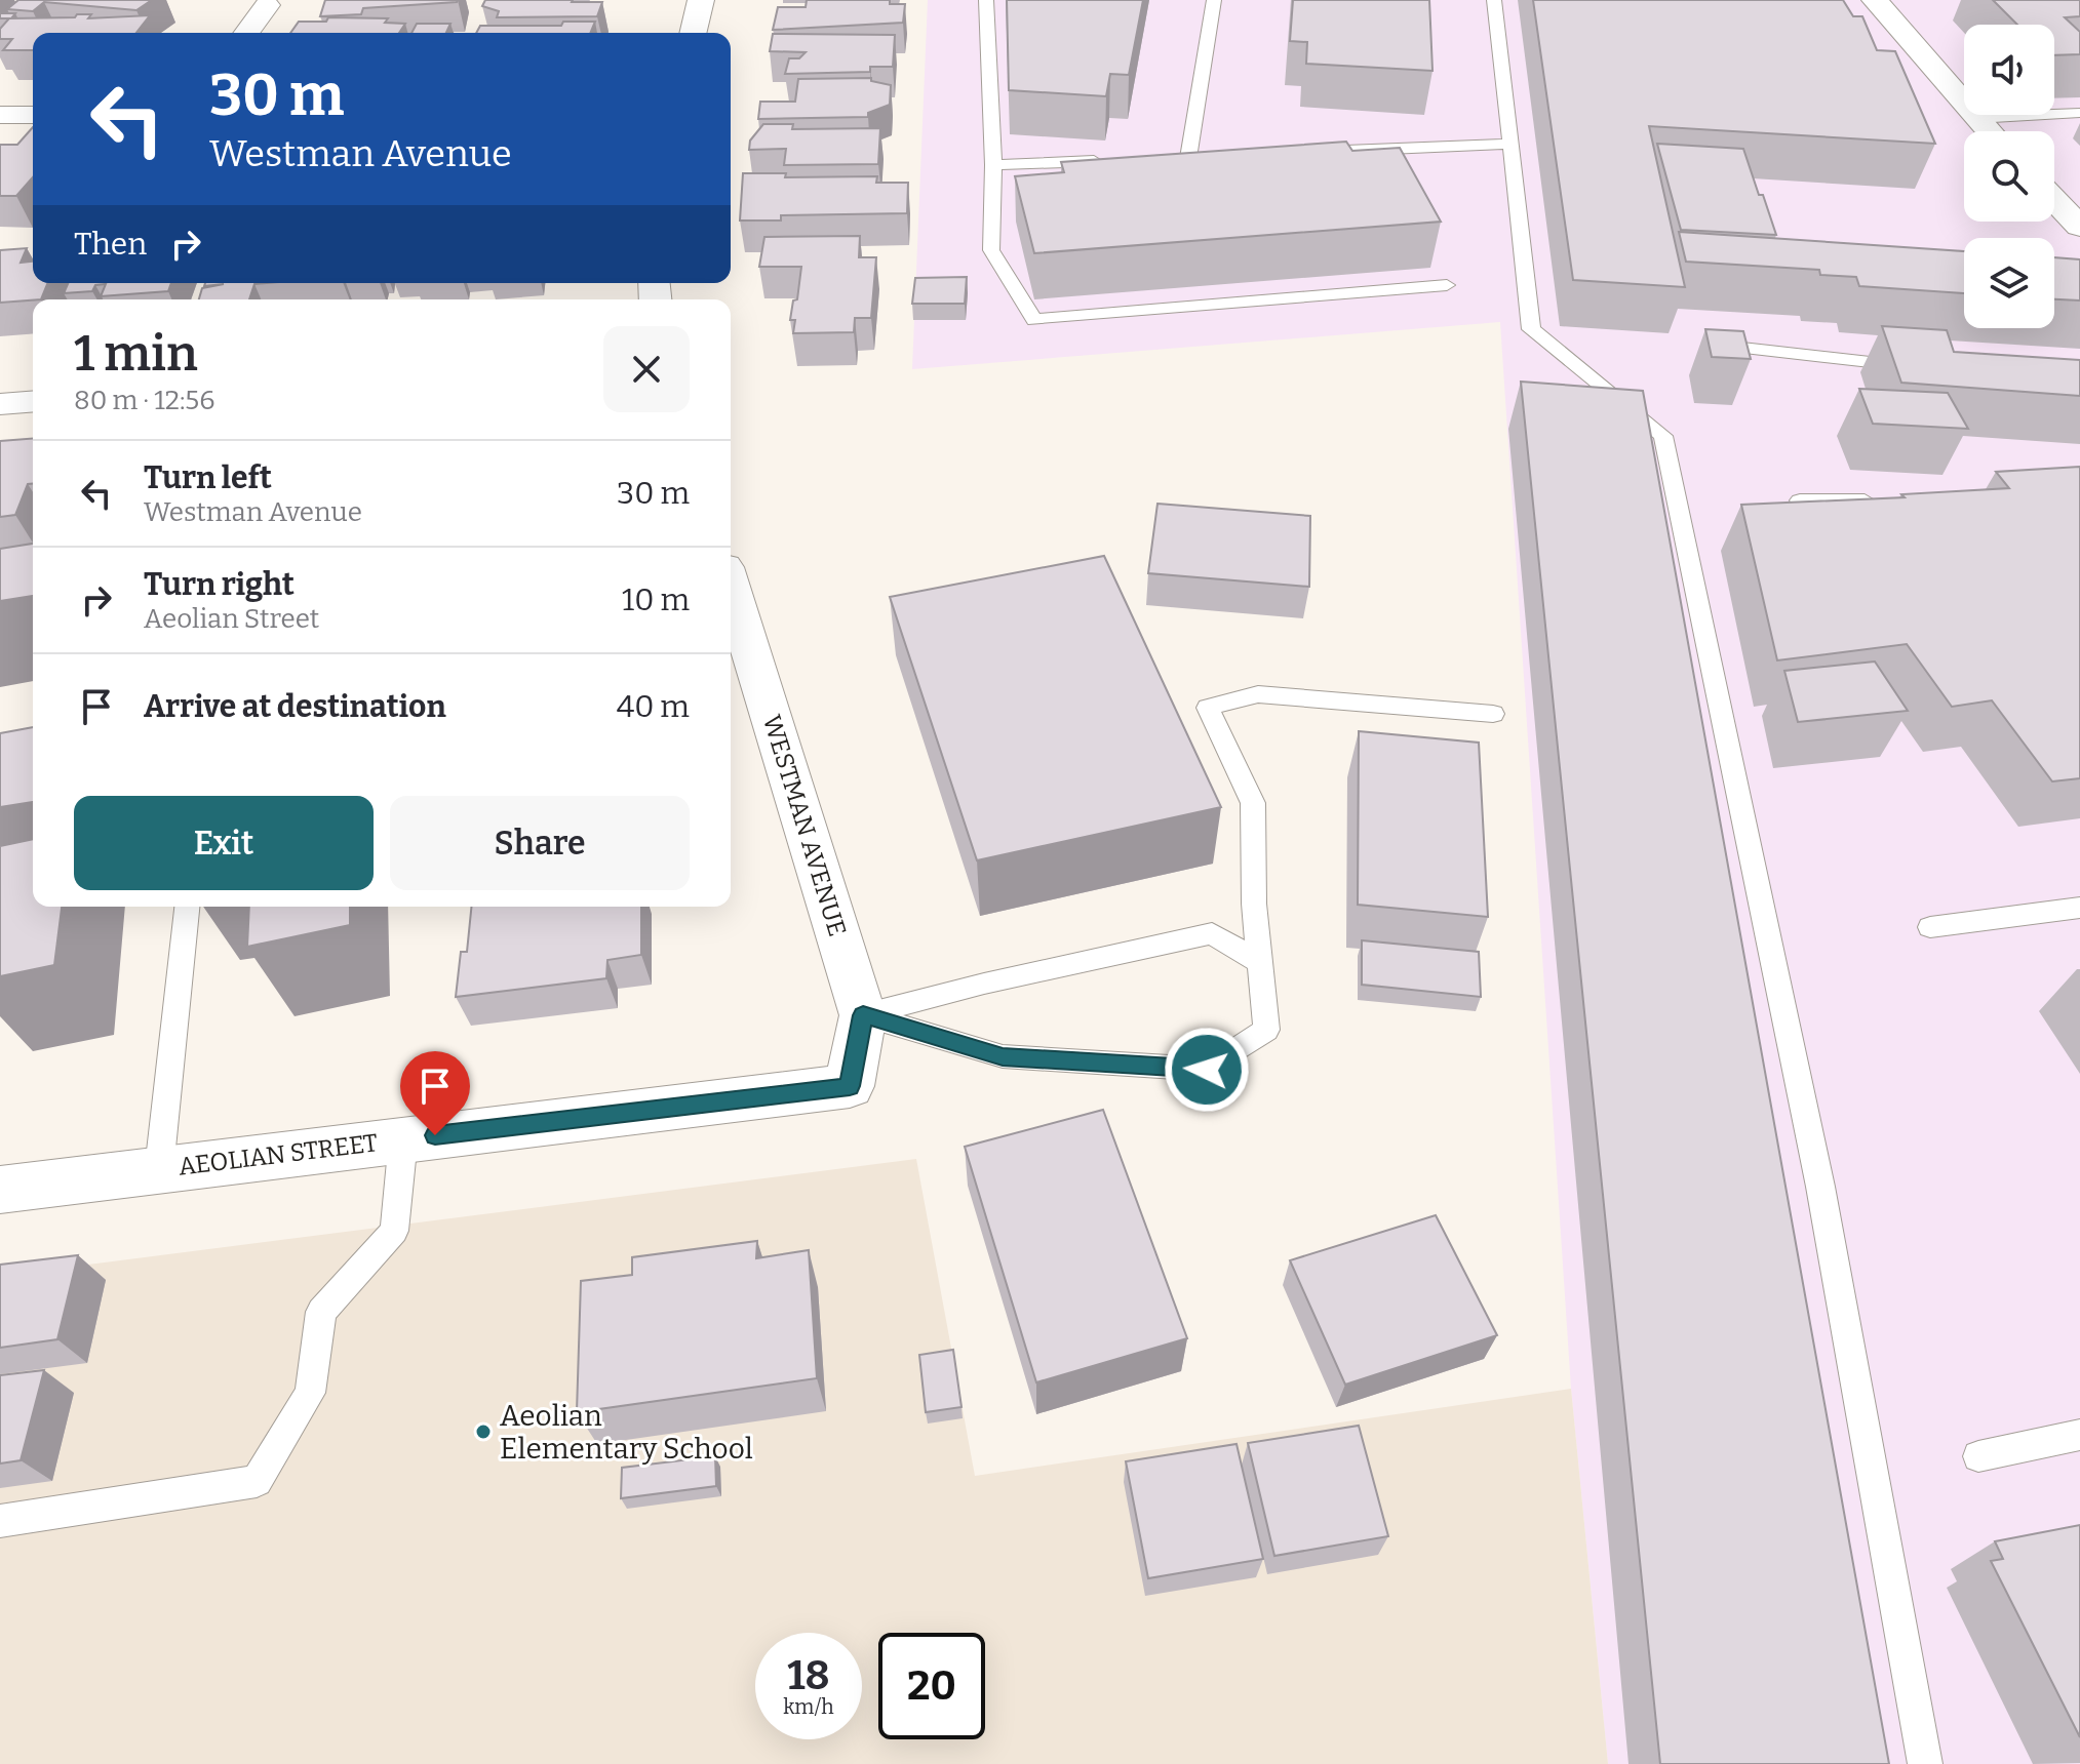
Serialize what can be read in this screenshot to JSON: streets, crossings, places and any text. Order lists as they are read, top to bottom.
{
  "streets": {
    "street": ["WESTMAN AVENUE", "AEOLIAN STREET"]
  },
  "crossings": [
    ["WESTMAN AVENUE", "AEOLIAN STREET"]
  ],
  "places": ["Aeolian Elementary School"],
  "page": {
    "turn": ["30 m", "Westman Avenue"],
    "then": "Then",
    "heading": ["1 min", "80 m · 12:56"],
    "list": [
      {
        "name": "Turn left",
        "note": "Westman Avenue",
        "value": "30 m"
      },
      {
        "name": "Turn right",
        "note": "Aeolian Street",
        "value": "10 m"
      },
      {
        "name": "Arrive at destination",
        "value": "40 m"
      }
    ],
    "buttons": ["Exit", "Share"],
    "speed": "18 km/h",
    "limit": "20"
  }
}
